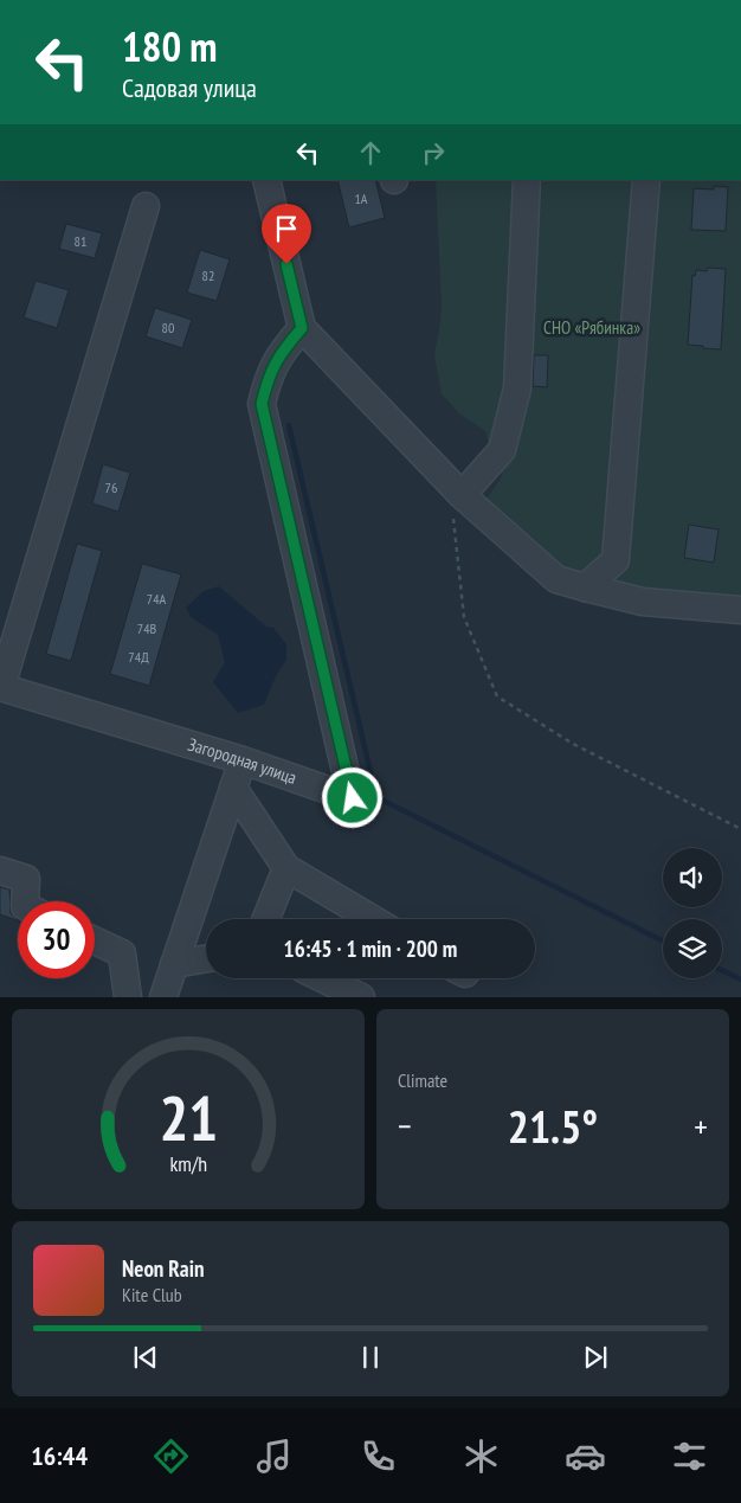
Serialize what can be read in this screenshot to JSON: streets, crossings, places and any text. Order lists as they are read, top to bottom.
{
  "streets": {
    "street": ["Загородная улица"]
  },
  "parks": ["СНО «Рябинка»"],
  "house_numbers": [
    "1А",
    "81",
    "82",
    "80",
    "76",
    "74А",
    "74В",
    "74Д"
  ],
  "page": {
    "turn": ["180 m", "Садовая улица"],
    "limit": "30",
    "trip": "16:45 · 1 min · 200 m",
    "tile": "Climate",
    "heat": ["−", "21.5°", "+"],
    "song": ["Neon Rain", "Kite Club"],
    "tabs": "16:44",
    "gauge": ["21", "km/h"]
  }
}
